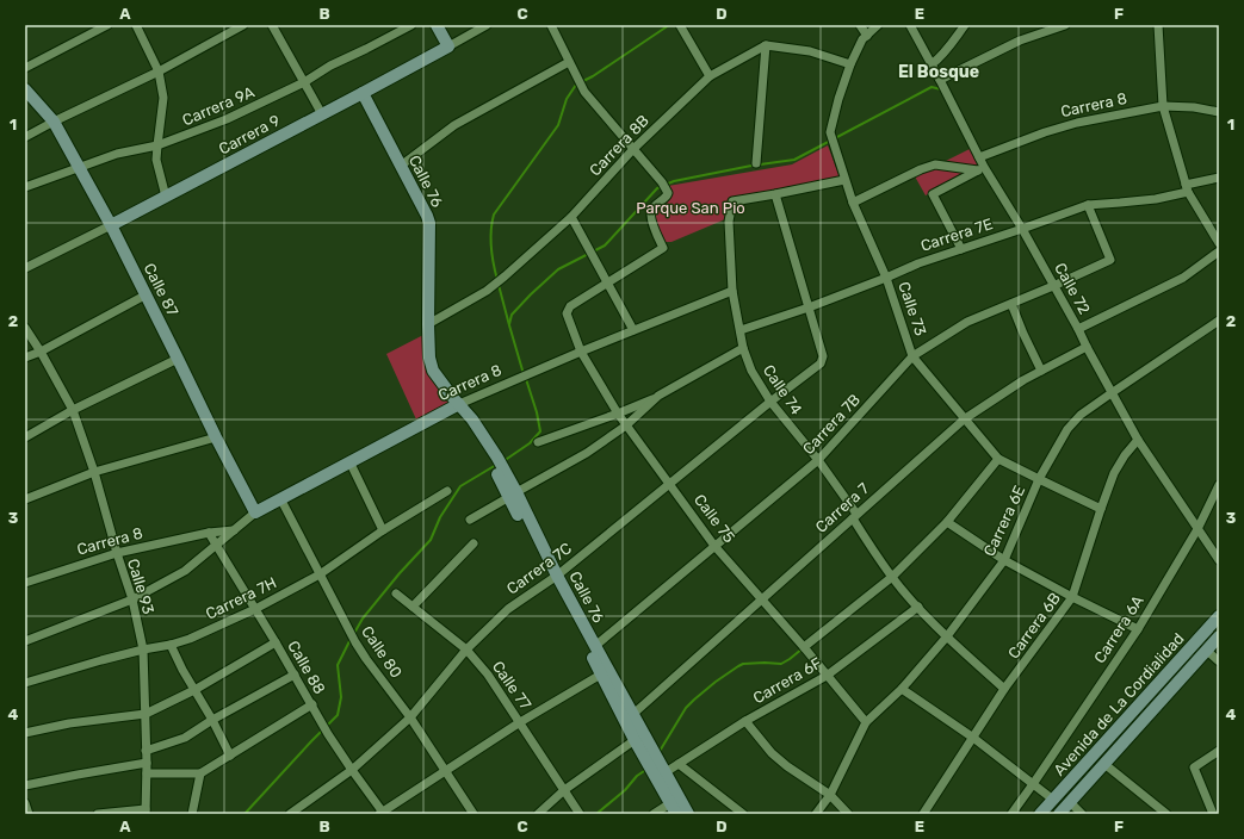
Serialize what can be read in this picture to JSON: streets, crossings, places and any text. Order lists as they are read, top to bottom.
{
  "streets": {
    "street": [
      "Carrera 8",
      "Carrera 9A",
      "Carrera 9",
      "Carrera 8B",
      "Calle 76",
      "Carrera 7E",
      "Calle 72",
      "Calle 87",
      "Calle 73",
      "Calle 74",
      "Carrera 7B",
      "Carrera 7",
      "Calle 75",
      "Carrera 6E",
      "Carrera 7C",
      "Calle 93",
      "Carrera 7H",
      "Carrera 6B",
      "Carrera 6A",
      "Calle 80",
      "Calle 88",
      "Carrera 6F",
      "Calle 77",
      "Avenida de La Cordialidad"
    ]
  },
  "crossings": [
    ["Carrera 8", "Calle 76"],
    ["Carrera 8", "Calle 72"],
    ["Carrera 8", "Calle 87"],
    ["Carrera 8", "Calle 74"],
    ["Carrera 8", "Calle 75"],
    ["Carrera 8", "Calle 93"],
    ["Carrera 8", "Calle 80"],
    ["Carrera 8", "Calle 88"],
    ["Carrera 9A", "Calle 87"],
    ["Carrera 9", "Calle 76"],
    ["Carrera 9", "Calle 87"],
    ["Carrera 8B", "Calle 76"],
    ["Calle 76", "Carrera 7B"],
    ["Calle 76", "Carrera 7"],
    ["Calle 76", "Carrera 7C"],
    ["Calle 76", "Carrera 6F"],
    ["Carrera 7E", "Calle 72"],
    ["Carrera 7E", "Calle 73"],
    ["Carrera 7E", "Calle 74"],
    ["Carrera 7E", "Carrera 7B"],
    ["Carrera 7E", "Carrera 7C"],
    ["Calle 72", "Carrera 7B"],
    ["Calle 72", "Carrera 7"],
    ["Calle 72", "Carrera 6E"],
    ["Calle 72", "Carrera 6B"],
    ["Calle 72", "Carrera 6A"],
    ["Calle 73", "Carrera 7B"],
    ["Calle 73", "Carrera 7"],
    ["Calle 73", "Carrera 6E"],
    ["Calle 73", "Carrera 6B"],
    ["Calle 74", "Carrera 7B"],
    ["Calle 74", "Carrera 7"],
    ["Calle 74", "Carrera 6E"],
    ["Calle 74", "Carrera 7C"],
    ["Calle 74", "Carrera 6B"],
    ["Calle 74", "Carrera 6F"],
    ["Carrera 7B", "Calle 75"],
    ["Carrera 7", "Calle 75"],
    ["Calle 75", "Carrera 6E"],
    ["Calle 75", "Carrera 7C"],
    ["Calle 75", "Carrera 6F"],
    ["Carrera 7C", "Calle 80"],
    ["Carrera 7C", "Calle 88"],
    ["Carrera 7C", "Calle 77"],
    ["Calle 93", "Carrera 7H"],
    ["Carrera 7H", "Calle 80"],
    ["Carrera 7H", "Calle 88"]
  ],
  "districts": ["El Bosque"],
  "parks": ["Parque San Pio"],
  "grid": {
    "columns": [
      "A",
      "B",
      "C",
      "D",
      "E",
      "F"
    ],
    "rows": [
      "1",
      "2",
      "3",
      "4"
    ]
  }
}
